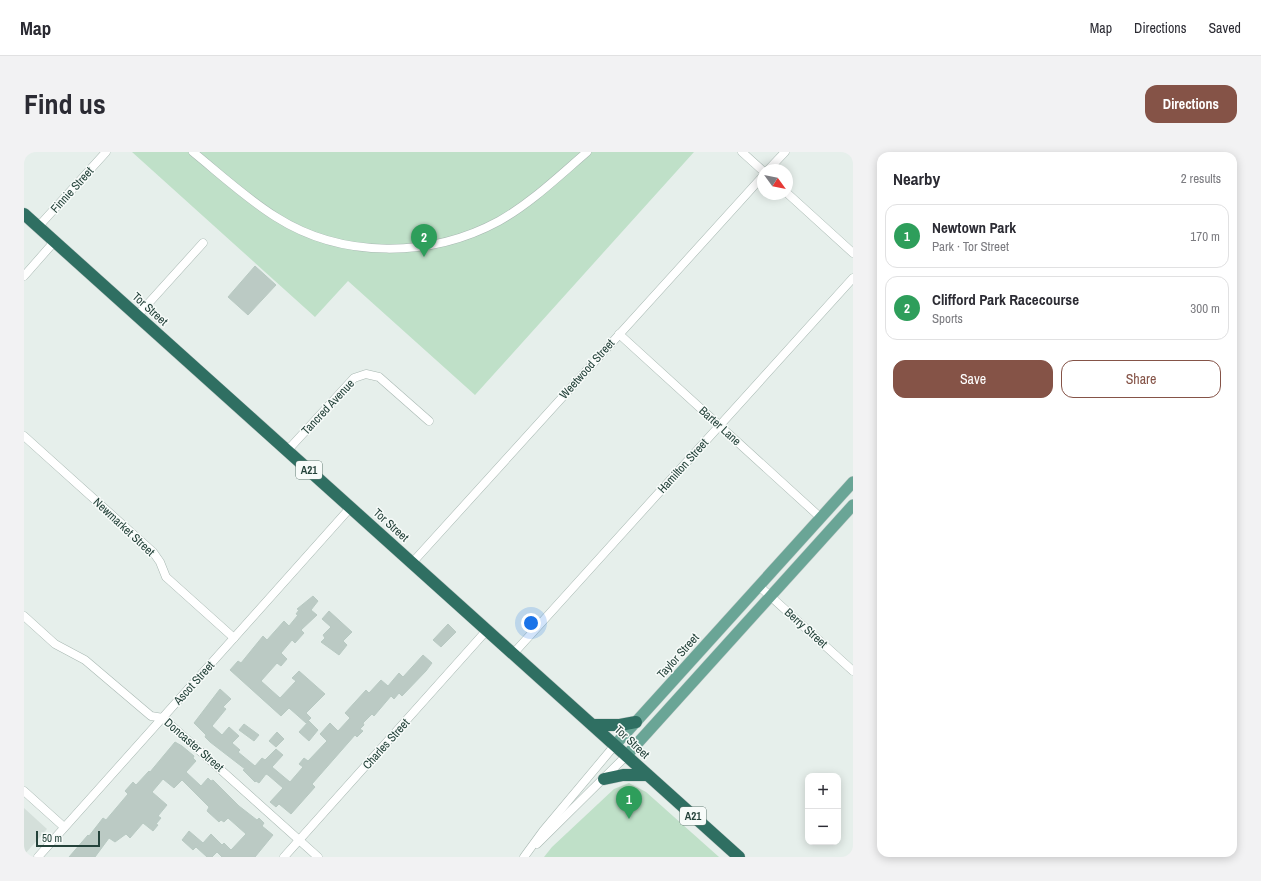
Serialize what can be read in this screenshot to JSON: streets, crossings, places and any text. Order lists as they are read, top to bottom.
{
  "streets": {
    "highway": ["Tor Street", "A21"],
    "main road": ["Taylor Street"],
    "street": [
      "Finnie Street",
      "Weetwood Street",
      "Tancred Avenue",
      "Barter Lane",
      "Hamilton Street",
      "Newmarket Street",
      "Berry Street",
      "Ascot Street",
      "Charles Street",
      "Doncaster Street"
    ]
  },
  "crossings": [
    ["Finnie Street", "Tor Street"],
    ["Tor Street", "Weetwood Street"],
    ["Tor Street", "Tancred Avenue"],
    ["Tor Street", "Hamilton Street"],
    ["Tor Street", "Taylor Street"],
    ["Tor Street", "Ascot Street"],
    ["Tor Street", "Charles Street"],
    ["Weetwood Street", "Barter Lane"],
    ["Barter Lane", "Hamilton Street"],
    ["Barter Lane", "Taylor Street"],
    ["Newmarket Street", "Ascot Street"],
    ["Berry Street", "Taylor Street"],
    ["Ascot Street", "Doncaster Street"],
    ["Charles Street", "Doncaster Street"]
  ],
  "scale_bar": "50 m",
  "north": "bottom right",
  "page": {
    "header": "Map",
    "nav": ["Map", "Directions", "Saved"],
    "title": "Find us",
    "buttons": [
      "Directions",
      ["Save", "Share"]
    ],
    "heading": ["Nearby", "2 results"],
    "list": [
      {
        "mark": "1",
        "name": "Newtown Park",
        "note": "Park · Tor Street",
        "value": "170 m"
      },
      {
        "mark": "2",
        "name": "Clifford Park Racecourse",
        "note": "Sports",
        "value": "300 m"
      }
    ],
    "pins": ["2", "1"],
    "map_buttons": ["+", "−"],
    "scale": "50 m"
  }
}
